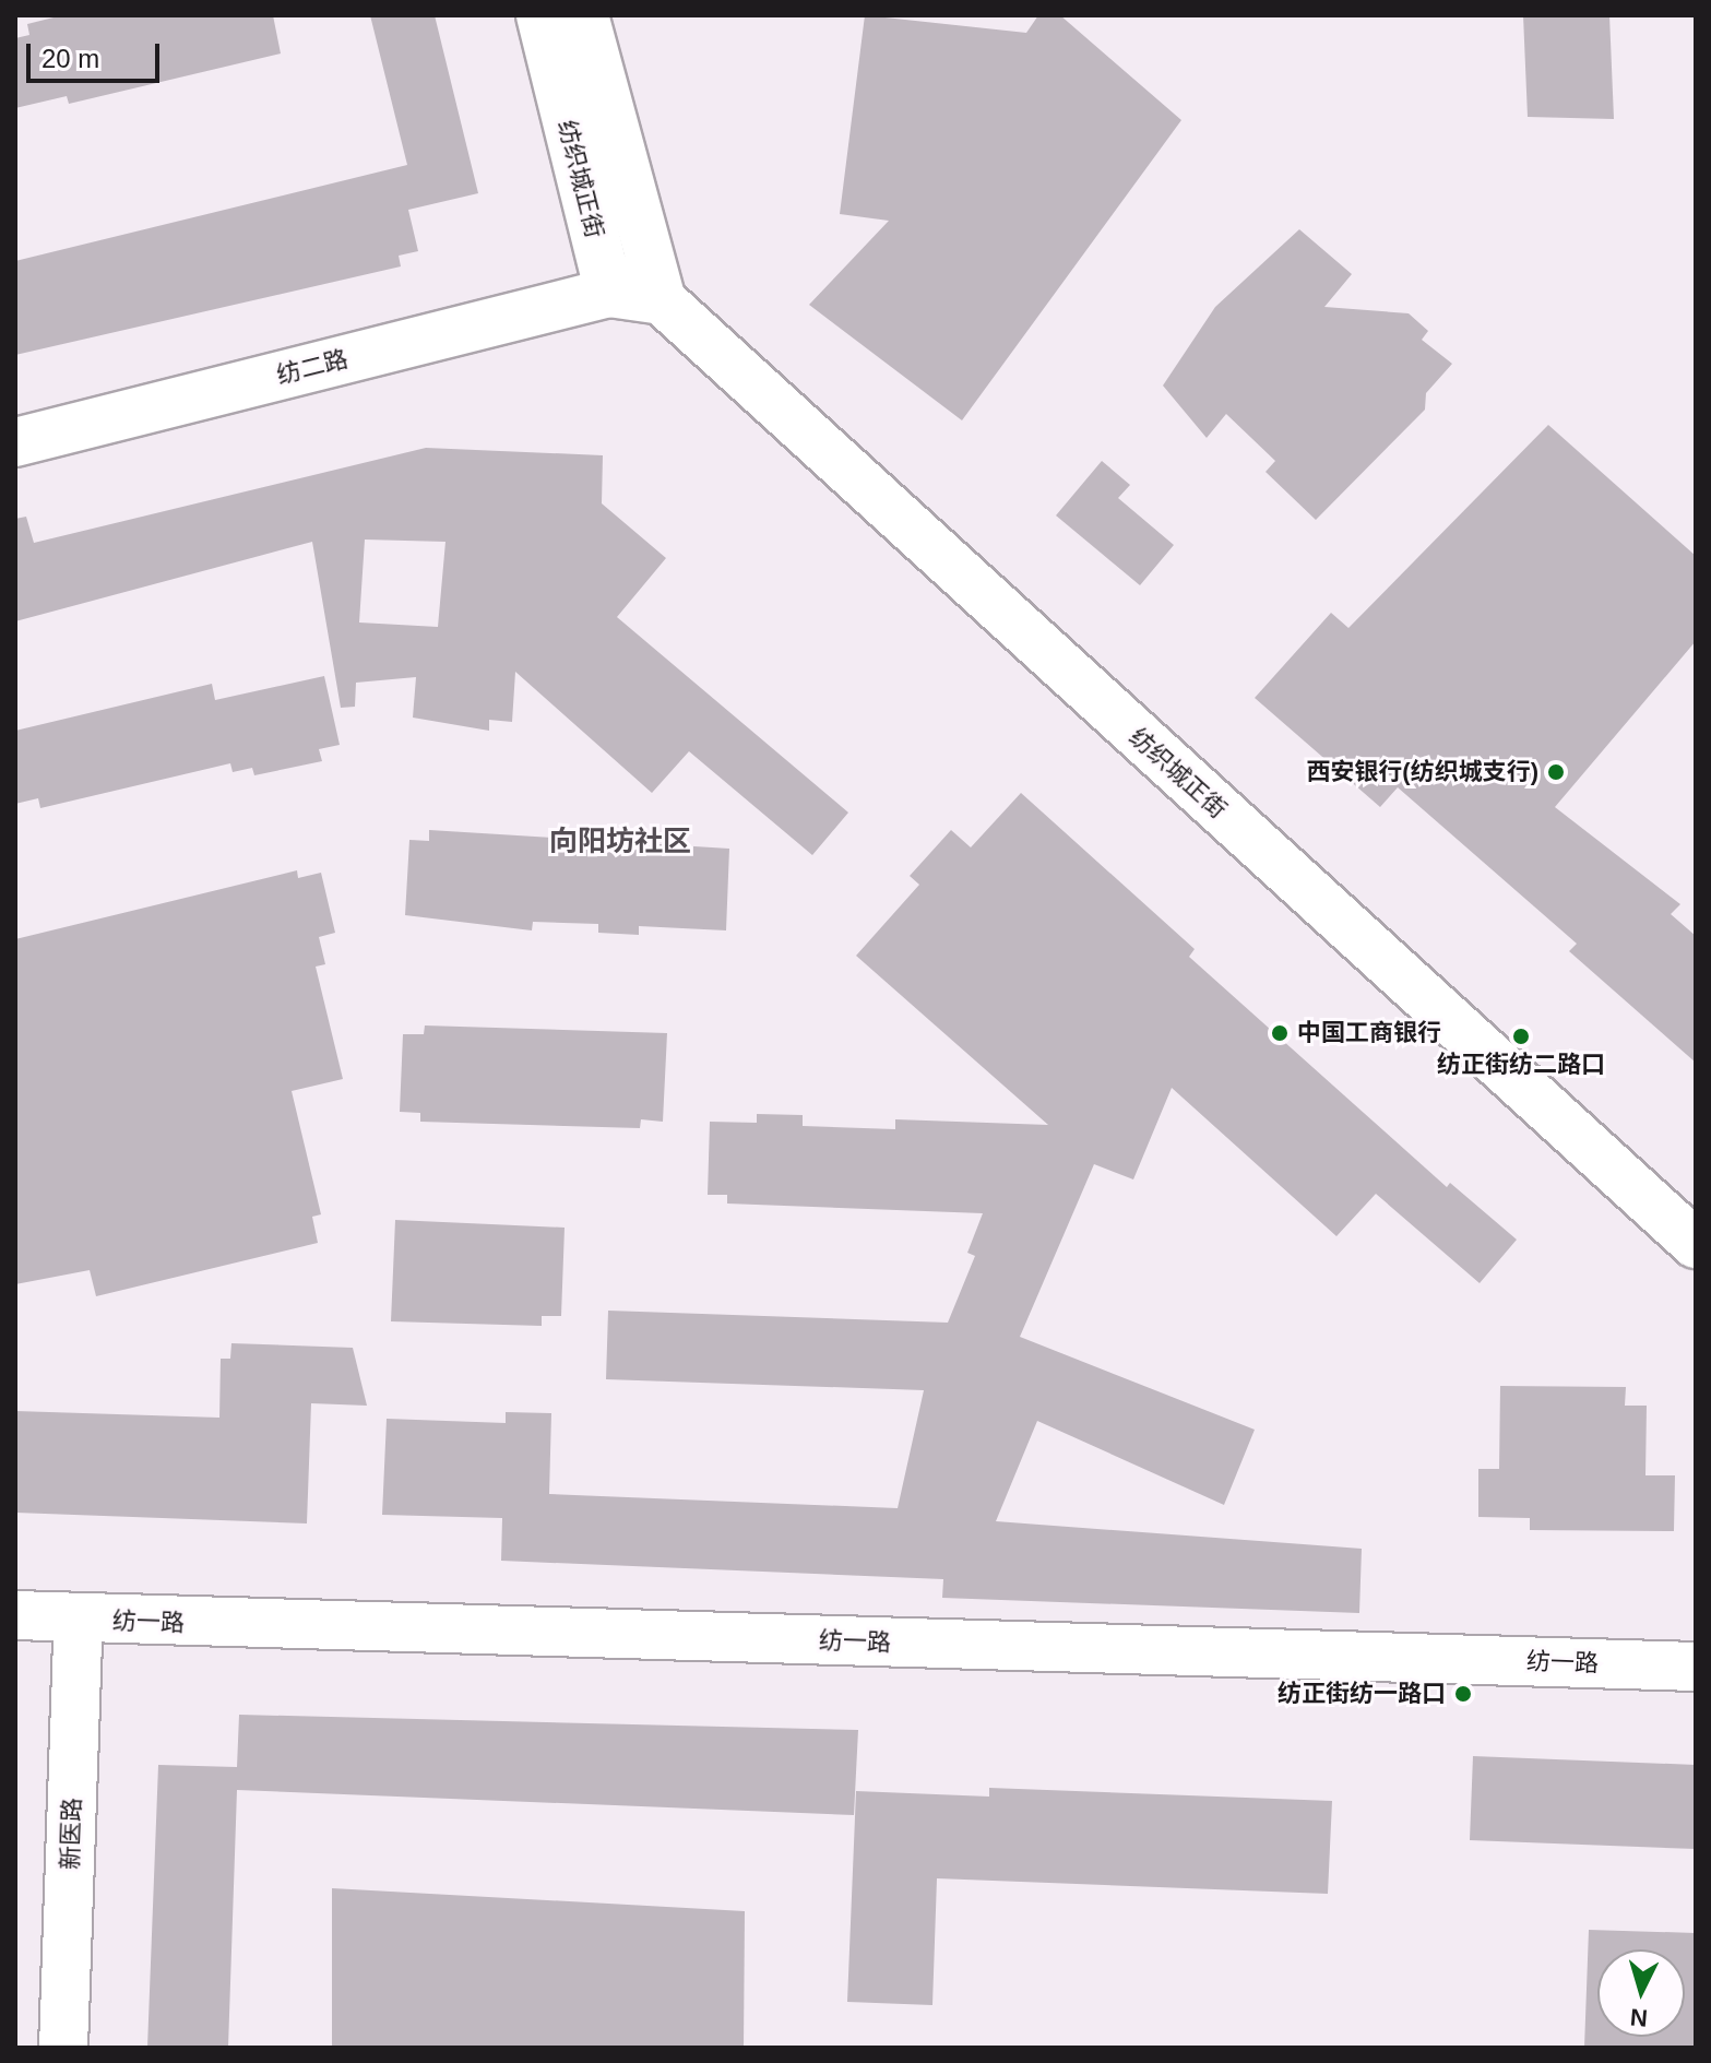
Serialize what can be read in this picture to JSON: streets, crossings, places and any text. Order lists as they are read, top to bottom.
{
  "streets": {
    "street": [
      "纺织城正街",
      "纺二路",
      "纺一路",
      "新医路"
    ]
  },
  "crossings": [
    ["纺织城正街", "纺二路"],
    ["纺一路", "新医路"]
  ],
  "districts": ["向阳坊社区"],
  "places": [
    "西安银行(纺织城支行)",
    "中国工商银行",
    "纺正街纺二路口",
    "纺正街纺一路口"
  ],
  "scale_bar": "20 m",
  "north": "bottom"
}
